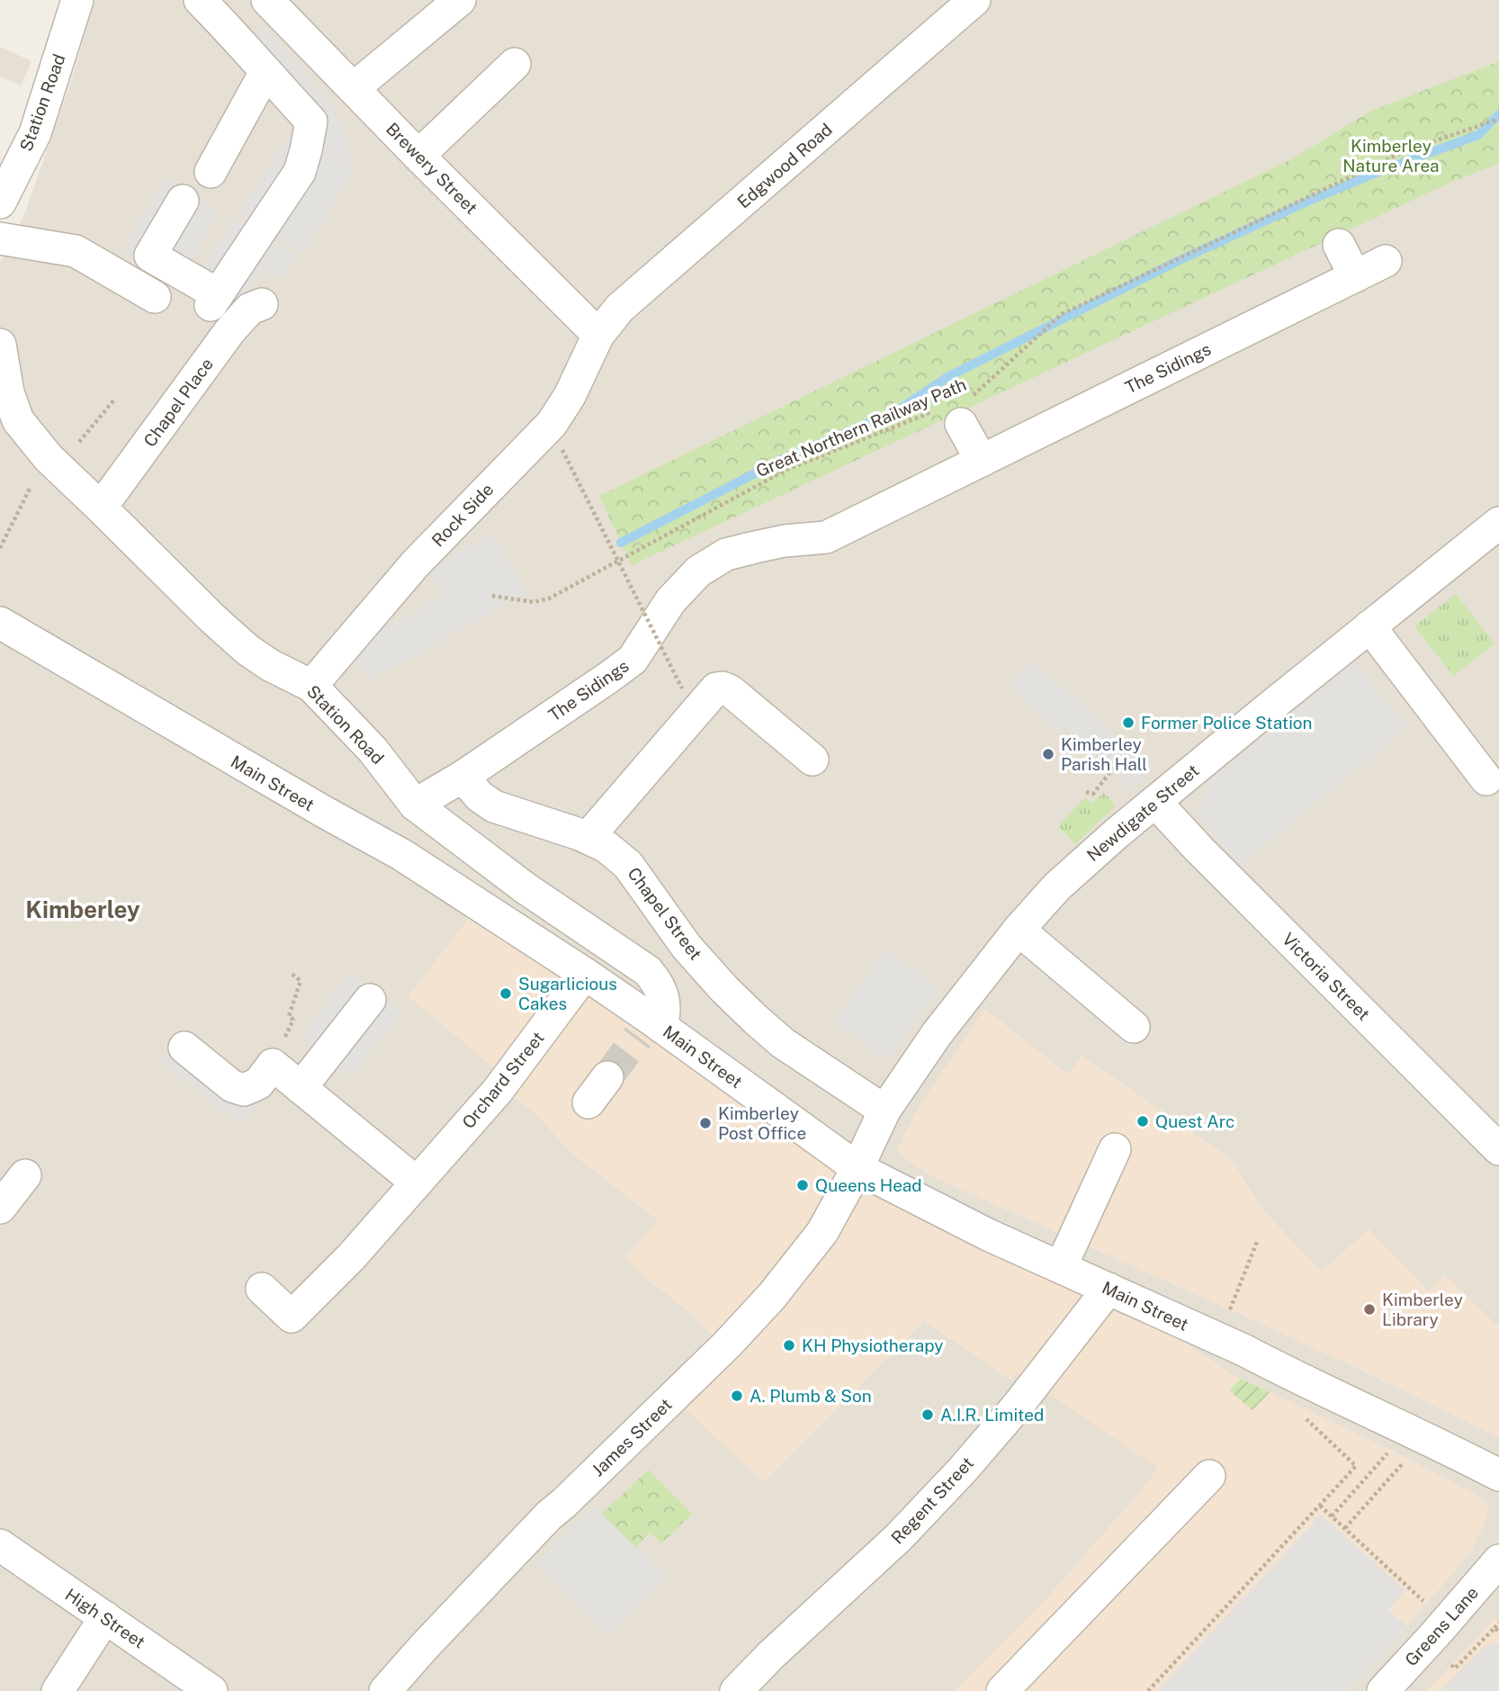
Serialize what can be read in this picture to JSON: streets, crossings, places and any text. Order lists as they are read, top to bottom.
{
  "streets": {
    "street": [
      "Station Road",
      "Edgwood Road",
      "Brewery Street",
      "The Sidings",
      "Chapel Place",
      "Rock Side",
      "Main Street",
      "Newdigate Street",
      "Chapel Street",
      "Victoria Street",
      "Orchard Street",
      "James Street",
      "Regent Street",
      "High Street",
      "Greens Lane"
    ],
    "path": ["Great Northern Railway Path"]
  },
  "crossings": [
    ["Station Road", "The Sidings"],
    ["Station Road", "Chapel Place"],
    ["Station Road", "Rock Side"],
    ["Station Road", "Main Street"],
    ["Edgwood Road", "Brewery Street"],
    ["Edgwood Road", "Rock Side"],
    ["Brewery Street", "Rock Side"],
    ["The Sidings", "Chapel Street"],
    ["Main Street", "Newdigate Street"],
    ["Main Street", "Orchard Street"],
    ["Main Street", "James Street"],
    ["Main Street", "Regent Street"],
    ["Newdigate Street", "Chapel Street"],
    ["Newdigate Street", "Victoria Street"],
    ["Newdigate Street", "James Street"]
  ],
  "districts": ["Kimberley"],
  "parks": ["Kimberley Nature Area"],
  "places": [
    "Former Police Station",
    "Kimberley Parish Hall",
    "Sugarlicious Cakes",
    "Quest Arc",
    "Kimberley Post Office",
    "Queens Head",
    "Kimberley Library",
    "KH Physiotherapy",
    "A. Plumb & Son",
    "A.I.R. Limited"
  ]
}
